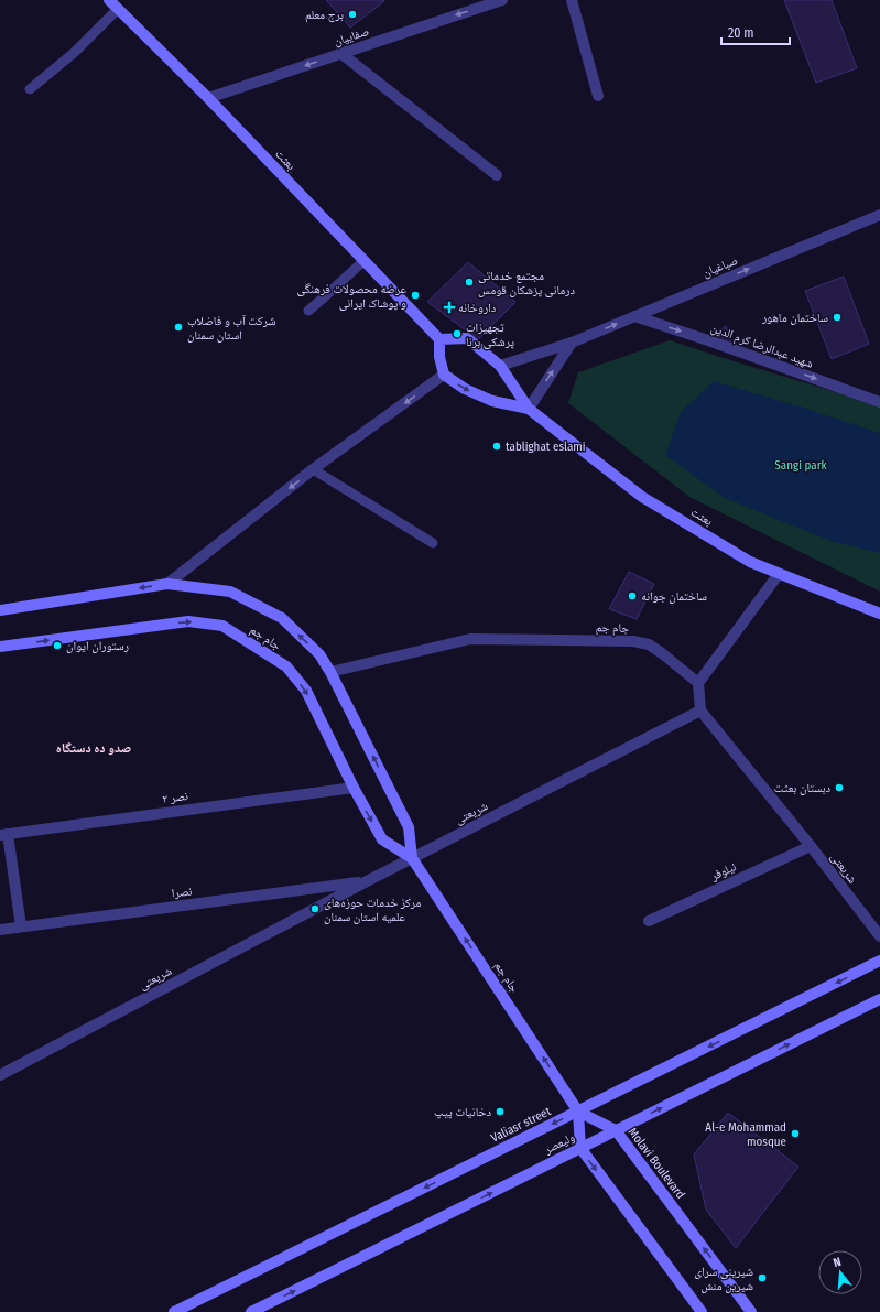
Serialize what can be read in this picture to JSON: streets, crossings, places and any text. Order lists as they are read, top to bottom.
{
  "streets": {
    "street": [
      "صفاییان",
      "بعثت",
      "صباغیان",
      "شهید عبدالرضا کرم الدین",
      "جام جم",
      "نصر ۲",
      "شریعتی",
      "نیلوفر",
      "نصرا",
      "Valiasr street",
      "ولیعصر",
      "Molavi Boulevard"
    ]
  },
  "crossings": [
    ["صفاییان", "بعثت"],
    ["صباغیان", "شهید عبدالرضا کرم الدین"],
    ["جام جم", "نصر ۲"],
    ["جام جم", "شریعتی"],
    ["جام جم", "Valiasr street"],
    ["جام جم", "Molavi Boulevard"],
    ["شریعتی", "نیلوفر"],
    ["شریعتی", "نصرا"],
    ["Valiasr street", "Molavi Boulevard"],
    ["ولیعصر", "Molavi Boulevard"]
  ],
  "one_way": [
    "صفاییان",
    "صباغیان",
    "شهید عبدالرضا کرم الدین",
    "Valiasr street",
    "ولیعصر"
  ],
  "districts": ["صدو ده دستگاه"],
  "parks": ["Sangi park"],
  "places": {
    "other": [
      "برج معلم",
      "مجتمع خدماتی درمانی پزشکان قومس",
      "عرضه محصولات فرهنگی و پوشاک ایرانی",
      "ساختمان ماهور",
      "شرکت آب و فاضلاب استان سمنان",
      "تجهیزات پرشکی برنا",
      "tablighat eslami",
      "ساختمان جوانه",
      "رستوران ایوان",
      "دبستان بعثت",
      "مرکز خدمات حوزه‌های علمیه استان سمنان",
      "دخانیات پیپ",
      "Al-e Mohammad mosque",
      "شیرینی سرای شیرین منش"
    ],
    "health": ["داروخانه"]
  },
  "scale_bar": "20 m",
  "north": "top"
}
